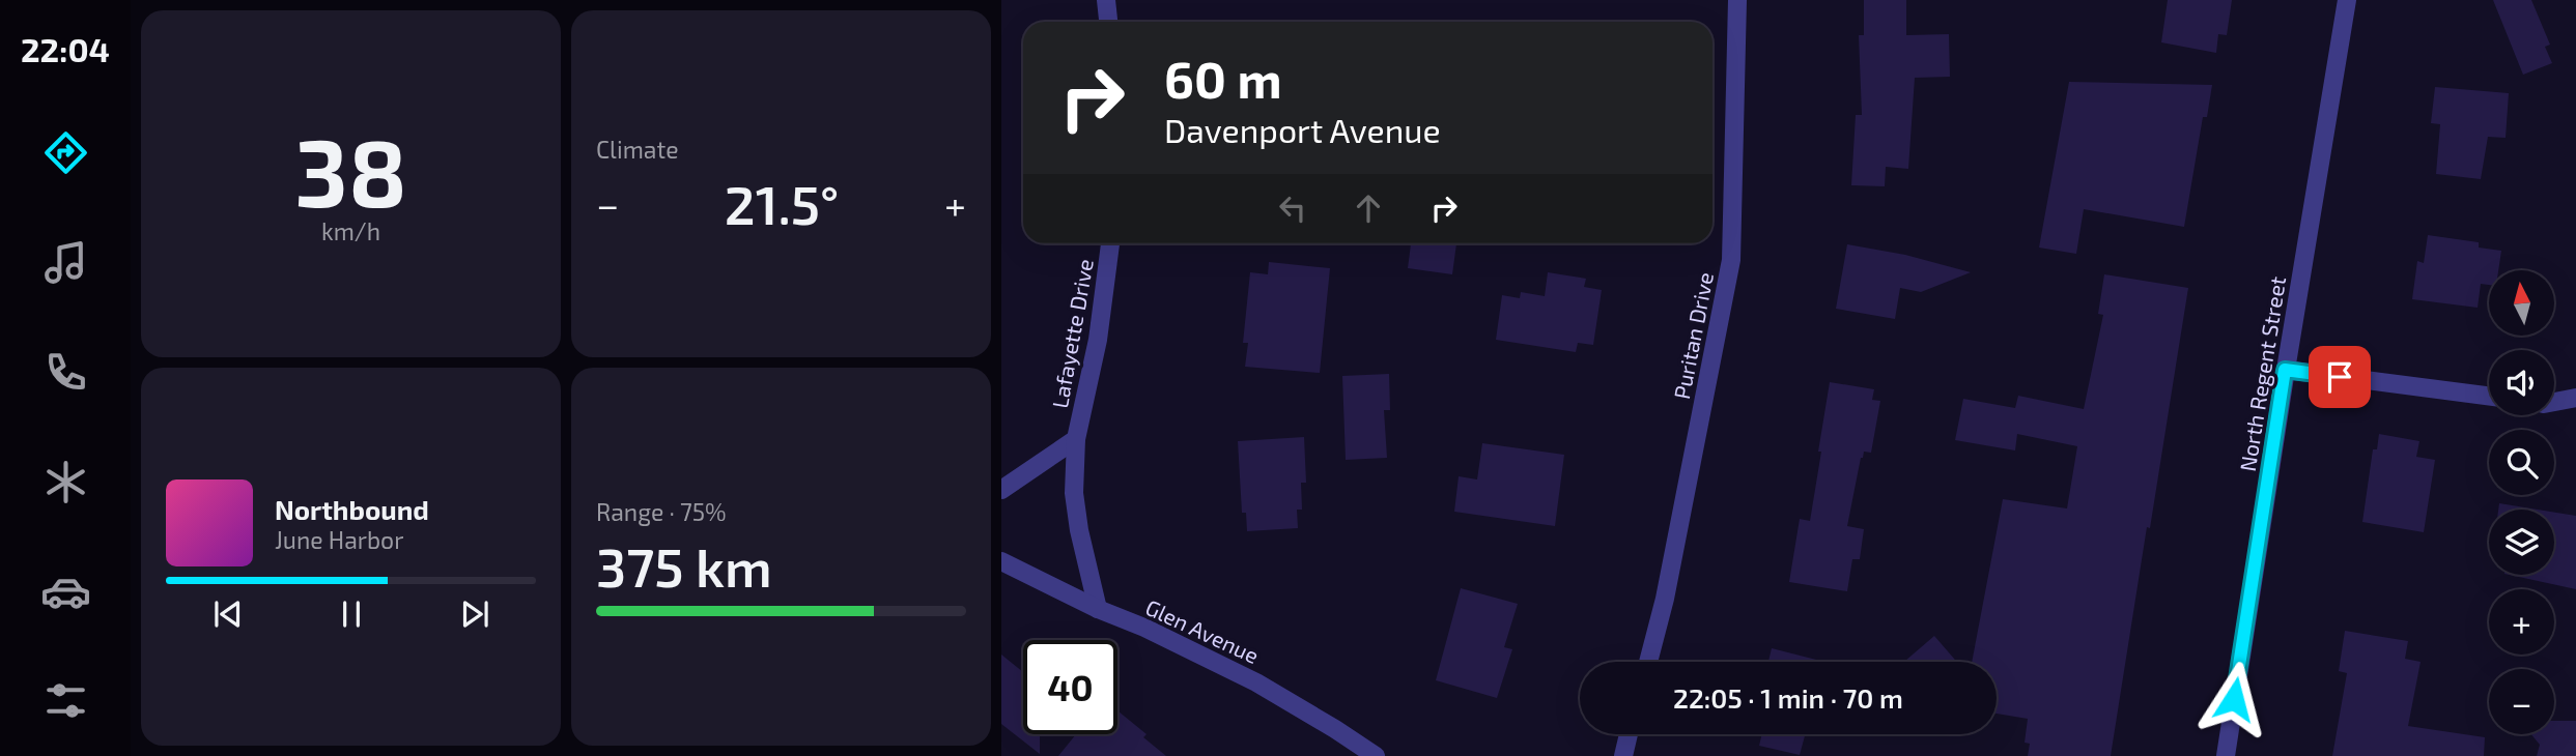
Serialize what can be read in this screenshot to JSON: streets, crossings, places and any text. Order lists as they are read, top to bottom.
{
  "streets": {
    "street": [
      "Lafayette Drive",
      "Puritan Drive",
      "North Regent Street",
      "Glen Avenue"
    ]
  },
  "crossings": [
    ["Lafayette Drive", "Glen Avenue"]
  ],
  "north": "top",
  "page": {
    "tabs": "22:04",
    "tile": [
      ["38", "km/h"],
      "Climate",
      ["Range · 75%", "375 km"]
    ],
    "turn": ["60 m", "Davenport Avenue"],
    "heat": ["−", "21.5°", "+"],
    "map_buttons": ["+", "−"],
    "song": ["Northbound", "June Harbor"],
    "limit": "40",
    "trip": "22:05 · 1 min · 70 m"
  }
}
